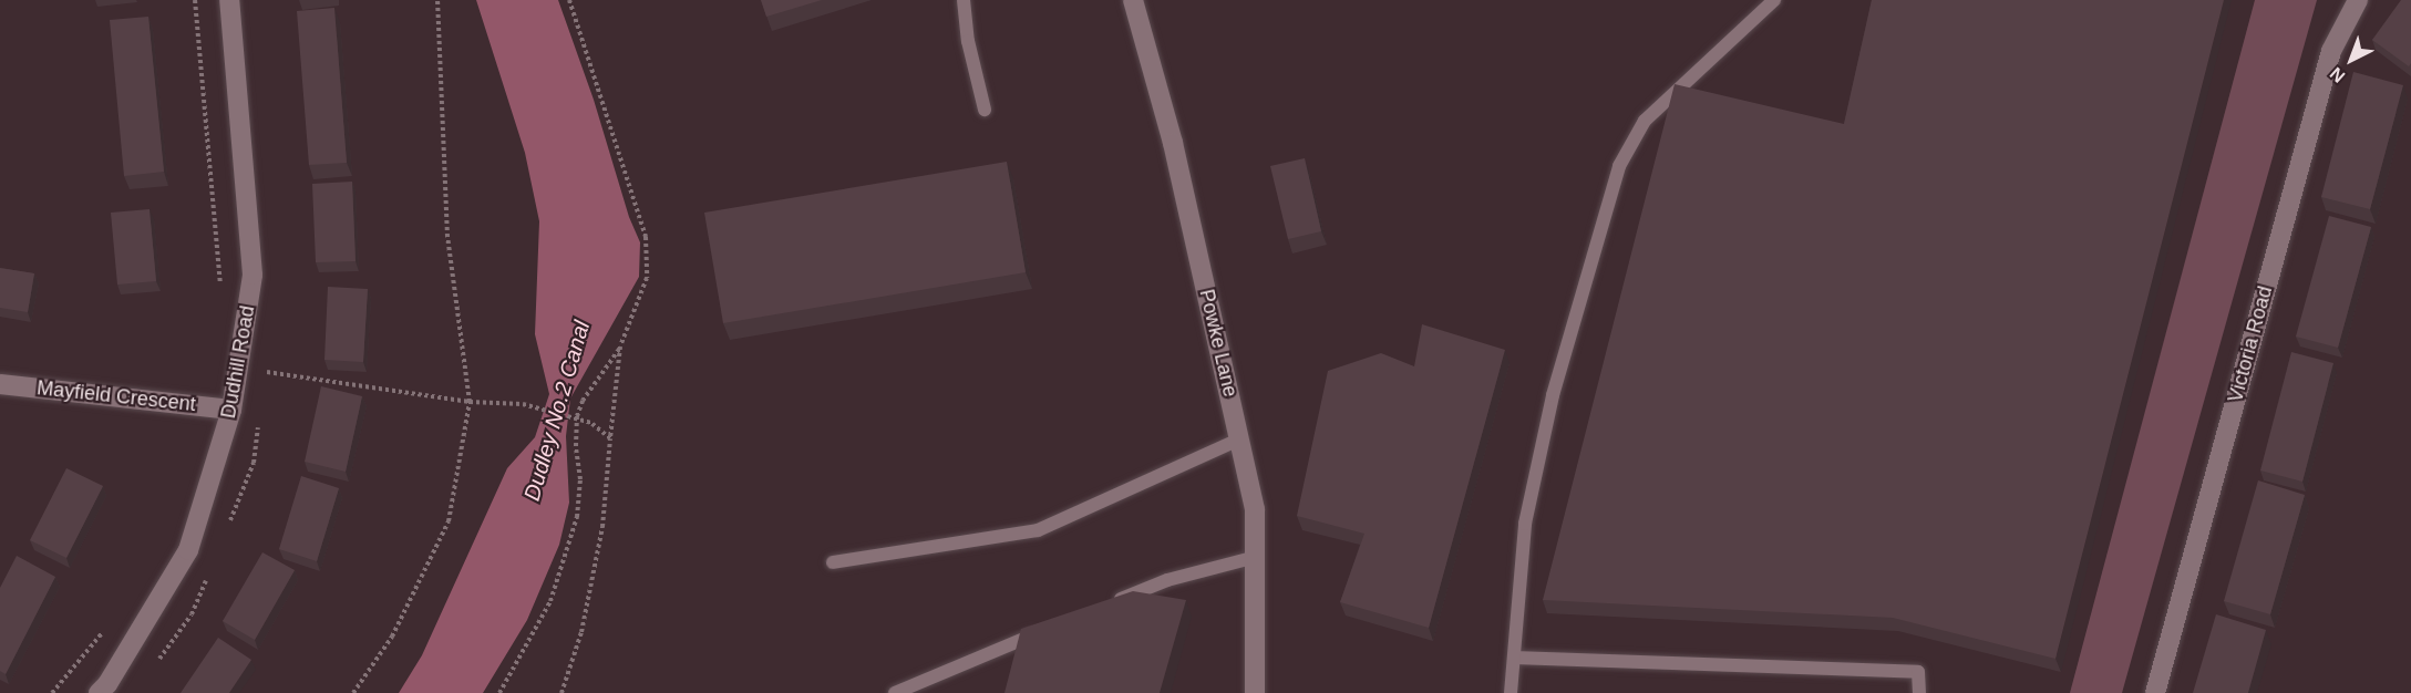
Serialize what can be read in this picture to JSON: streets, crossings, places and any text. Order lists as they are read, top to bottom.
{
  "streets": {
    "street": [
      "Powke Lane",
      "Victoria Road",
      "Dudhill Road",
      "Mayfield Crescent"
    ]
  },
  "crossings": [
    ["Dudhill Road", "Mayfield Crescent"]
  ],
  "water": ["Dudley No.2 Canal"],
  "north": "bottom left"
}
